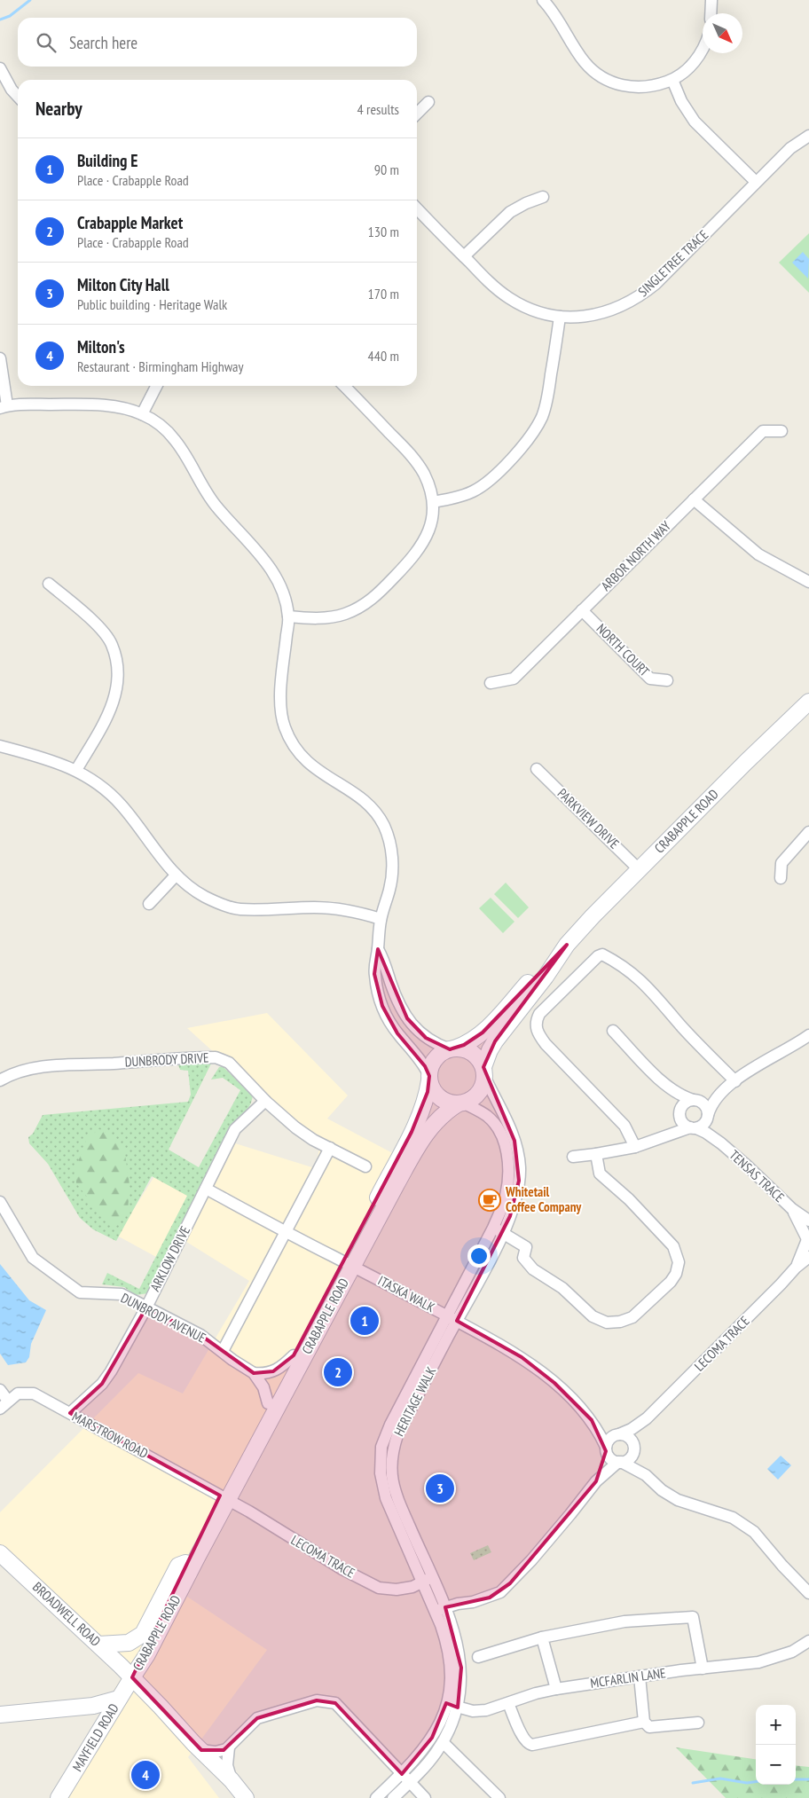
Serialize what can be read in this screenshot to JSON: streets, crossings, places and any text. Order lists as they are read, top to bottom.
{
  "streets": {
    "main road": ["CRABAPPLE ROAD", "BROADWELL ROAD", "MAYFIELD ROAD"],
    "street": [
      "SINGLETREE TRACE",
      "ARBOR NORTH WAY",
      "NORTH COURT",
      "PARKVIEW DRIVE",
      "DUNBRODY DRIVE",
      "TENSAS TRACE",
      "ARKLOW DRIVE",
      "ITASKA WALK",
      "DUNBRODY AVENUE",
      "LECOMA TRACE",
      "HERITAGE WALK",
      "MARSTROW ROAD",
      "MCFARLIN LANE"
    ]
  },
  "crossings": [
    ["ARBOR NORTH WAY", "NORTH COURT"],
    ["PARKVIEW DRIVE", "CRABAPPLE ROAD"],
    ["CRABAPPLE ROAD", "ITASKA WALK"],
    ["CRABAPPLE ROAD", "DUNBRODY AVENUE"],
    ["CRABAPPLE ROAD", "LECOMA TRACE"],
    ["CRABAPPLE ROAD", "HERITAGE WALK"],
    ["CRABAPPLE ROAD", "MARSTROW ROAD"],
    ["CRABAPPLE ROAD", "BROADWELL ROAD"],
    ["CRABAPPLE ROAD", "MAYFIELD ROAD"],
    ["DUNBRODY DRIVE", "ARKLOW DRIVE"],
    ["TENSAS TRACE", "LECOMA TRACE"],
    ["ARKLOW DRIVE", "ITASKA WALK"],
    ["ARKLOW DRIVE", "DUNBRODY AVENUE"],
    ["ARKLOW DRIVE", "MARSTROW ROAD"],
    ["ITASKA WALK", "LECOMA TRACE"],
    ["ITASKA WALK", "HERITAGE WALK"],
    ["LECOMA TRACE", "HERITAGE WALK"],
    ["LECOMA TRACE", "MARSTROW ROAD"],
    ["HERITAGE WALK", "MCFARLIN LANE"],
    ["BROADWELL ROAD", "MAYFIELD ROAD"]
  ],
  "places": {
    "cafe": ["Whitetail Coffee Company"]
  },
  "north": "bottom right",
  "page": {
    "search": "Search here",
    "heading": ["Nearby", "4 results"],
    "list": [
      {
        "mark": "1",
        "name": "Building E",
        "note": "Place · Crabapple Road",
        "value": "90 m"
      },
      {
        "mark": "2",
        "name": "Crabapple Market",
        "note": "Place · Crabapple Road",
        "value": "130 m"
      },
      {
        "mark": "3",
        "name": "Milton City Hall",
        "note": "Public building · Heritage Walk",
        "value": "170 m"
      },
      {
        "mark": "4",
        "name": "Milton's",
        "note": "Restaurant · Birmingham Highway",
        "value": "440 m"
      }
    ],
    "pins": [
      "1",
      "2",
      "3",
      "4"
    ],
    "map_buttons": ["+", "−"]
  }
}
